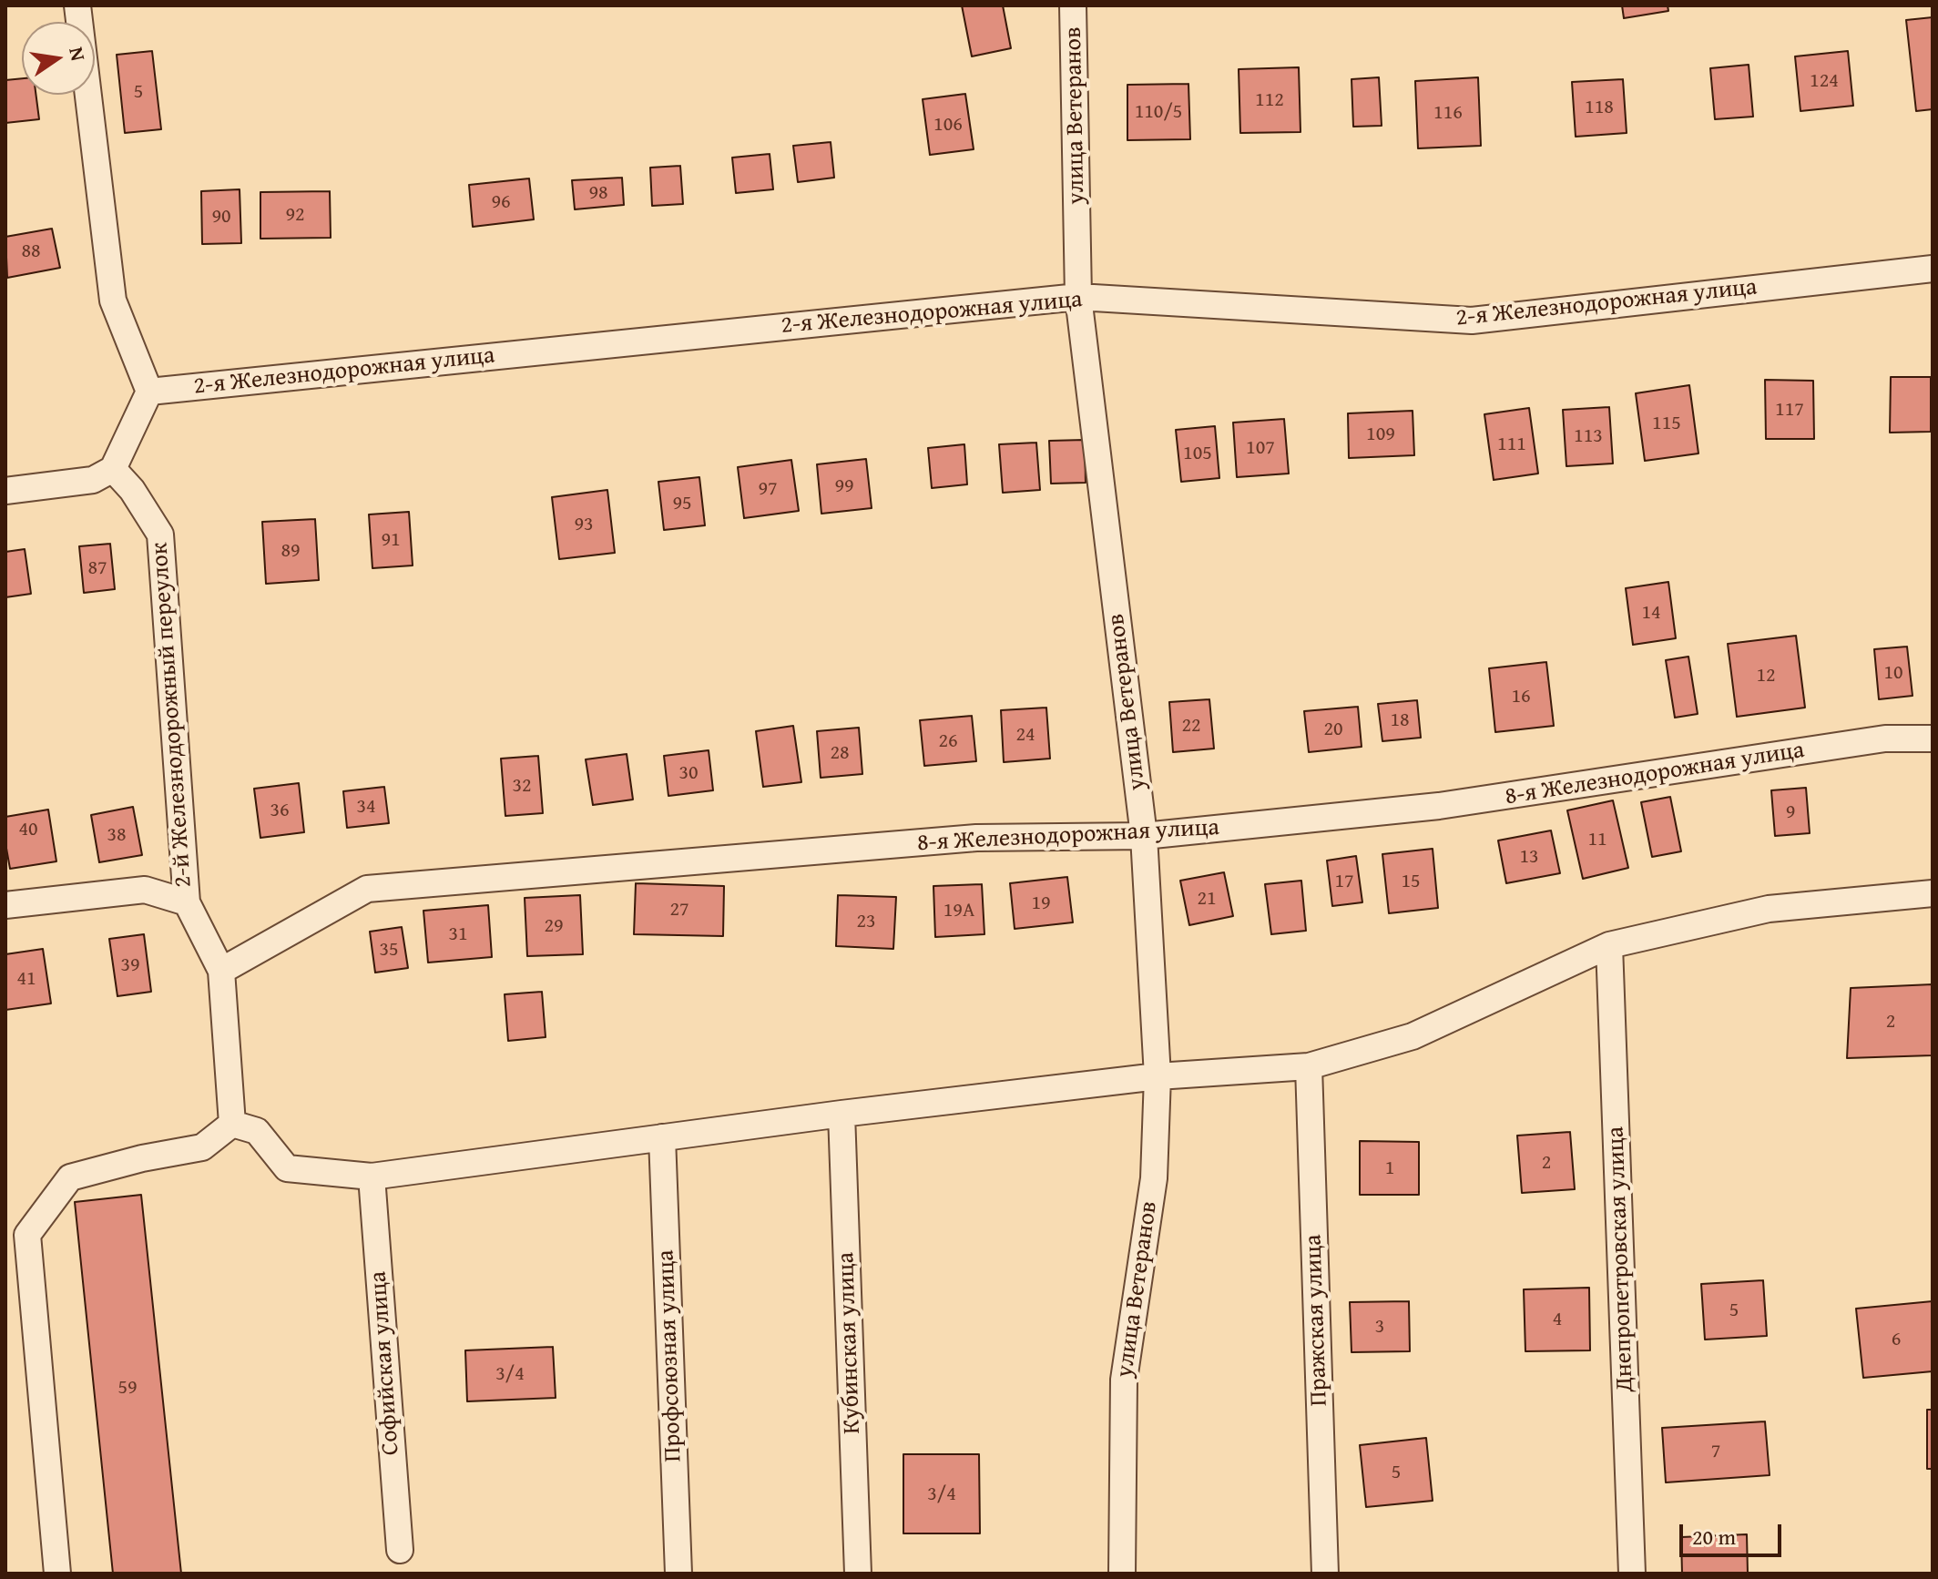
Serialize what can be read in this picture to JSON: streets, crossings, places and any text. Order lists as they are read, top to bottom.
{
  "streets": {
    "street": [
      "улица Ветеранов",
      "2-я Железнодорожная улица",
      "2-й Железнодорожный переулок",
      "8-я Железнодорожная улица",
      "Днепропетровская улица",
      "Пражская улица",
      "Кубинская улица",
      "Профсоюзная улица",
      "Софийская улица"
    ]
  },
  "crossings": [
    ["улица Ветеранов", "2-я Железнодорожная улица"],
    ["улица Ветеранов", "8-я Железнодорожная улица"],
    ["2-й Железнодорожный переулок", "8-я Железнодорожная улица"]
  ],
  "house_numbers": [
    "124",
    "5",
    "112",
    "118",
    "110/5",
    "116",
    "106",
    "98",
    "96",
    "92",
    "90",
    "88",
    "117",
    "115",
    "109",
    "113",
    "111",
    "107",
    "105",
    "99",
    "97",
    "95",
    "93",
    "91",
    "89",
    "87",
    "14",
    "10",
    "12",
    "16",
    "18",
    "22",
    "20",
    "24",
    "26",
    "28",
    "30",
    "32",
    "34",
    "36",
    "9",
    "40",
    "38",
    "11",
    "13",
    "17",
    "15",
    "21",
    "19",
    "27",
    "19А",
    "23",
    "29",
    "31",
    "35",
    "39",
    "41",
    "2",
    "2",
    "1",
    "5",
    "4",
    "3",
    "6",
    "3/4",
    "59",
    "7",
    "5",
    "3/4"
  ],
  "scale_bar": "20 m",
  "north": "right"
}
